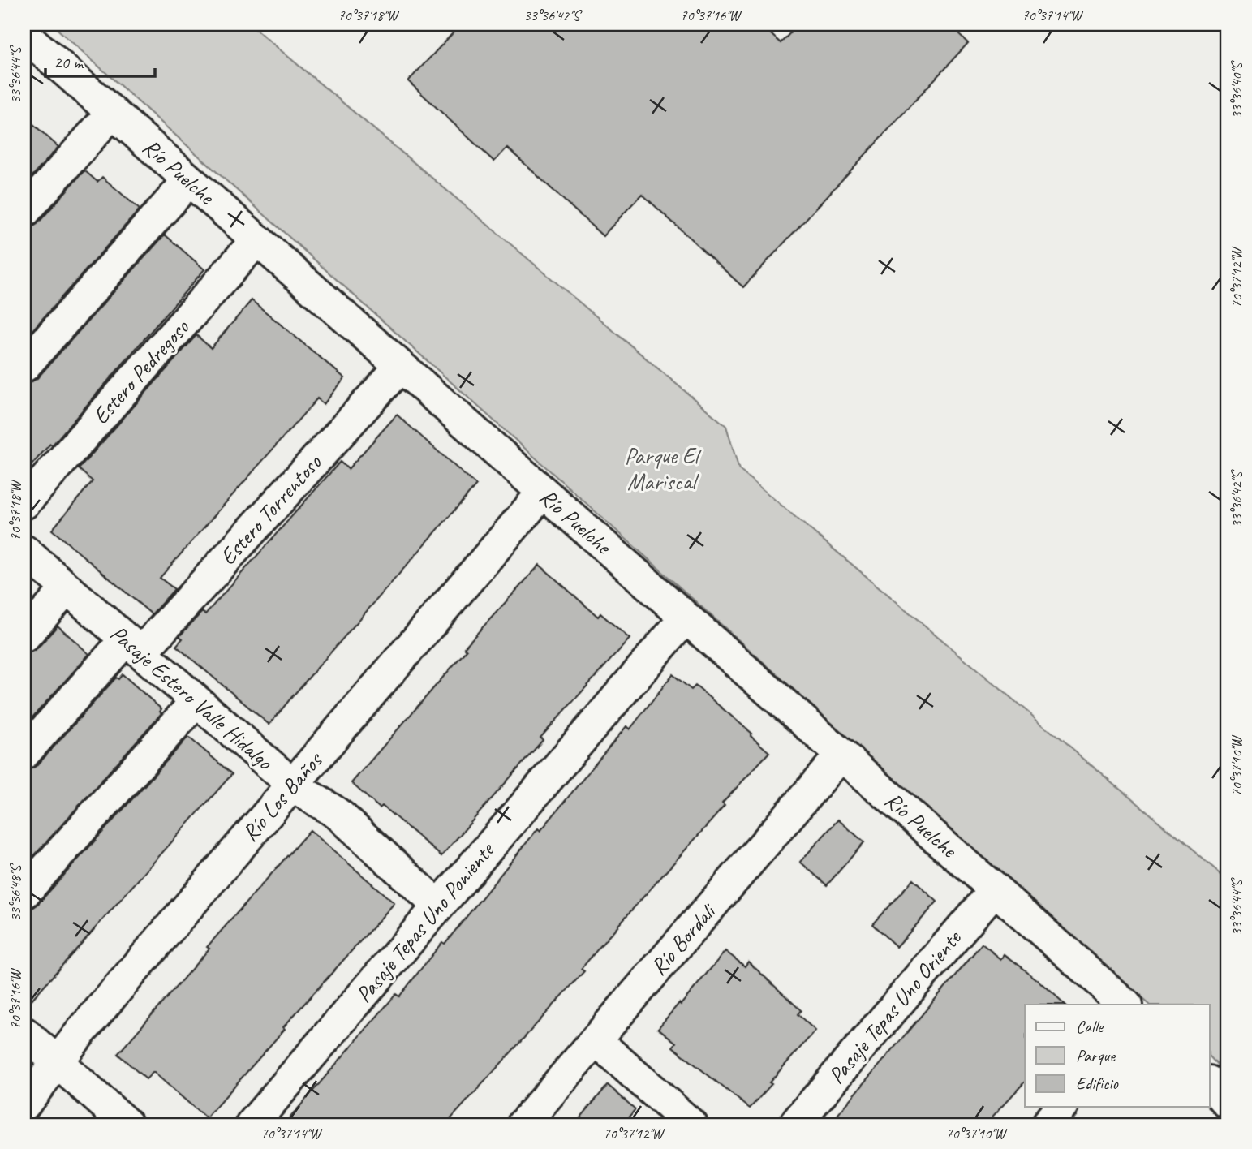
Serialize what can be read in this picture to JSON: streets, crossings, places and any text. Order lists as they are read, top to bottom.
{
  "streets": {
    "street": [
      "Río Puelche",
      "Estero Pedregoso",
      "Estero Torrentoso",
      "Pasaje Estero Valle Hidalgo",
      "Río Los Baños",
      "Pasaje Tepas Uno Poniente",
      "Río Bordali",
      "Pasaje Tepas Uno Oriente"
    ]
  },
  "crossings": [
    ["Río Puelche", "Estero Pedregoso"],
    ["Río Puelche", "Estero Torrentoso"],
    ["Río Puelche", "Río Los Baños"],
    ["Río Puelche", "Pasaje Tepas Uno Poniente"],
    ["Río Puelche", "Río Bordali"],
    ["Río Puelche", "Pasaje Tepas Uno Oriente"],
    ["Estero Torrentoso", "Pasaje Estero Valle Hidalgo"],
    ["Pasaje Estero Valle Hidalgo", "Río Los Baños"],
    ["Pasaje Estero Valle Hidalgo", "Pasaje Tepas Uno Poniente"]
  ],
  "parks": ["Parque El Mariscal"],
  "legend": ["Calle", "Parque", "Edificio"],
  "scale_bar": "20 m",
  "coordinates": [
    "70°37'18\"W",
    "33°36'42\"S",
    "70°37'16\"W",
    "70°37'14\"W",
    "33°36'44\"S",
    "33°36'40\"S",
    "70°37'12\"W",
    "70°37'10\"W",
    "33°36'48\"S"
  ]
}
